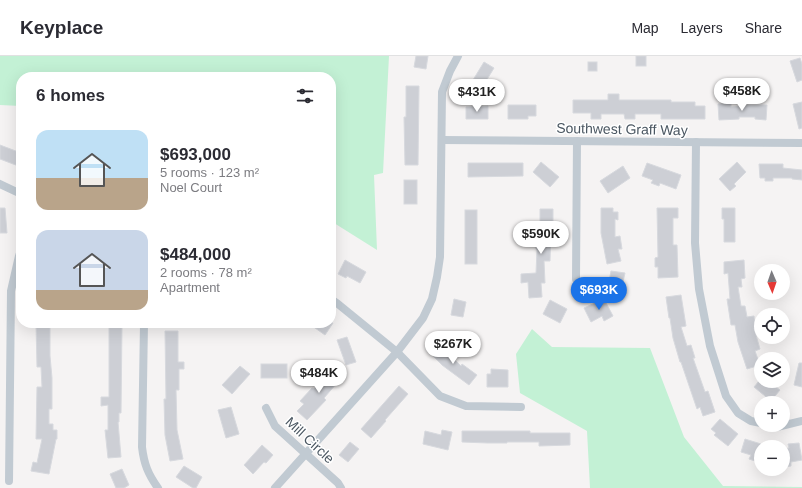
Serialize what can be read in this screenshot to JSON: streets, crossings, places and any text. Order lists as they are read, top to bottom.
{
  "streets": {
    "street": ["Southwest Graff Way", "Mill Circle"]
  },
  "north": "bottom",
  "page": {
    "header": "Keyplace",
    "nav": ["Map", "Layers", "Share"],
    "heading": "6 homes",
    "price": [
      "$458K",
      "$431K",
      "$590K",
      "$693K",
      "$267K",
      "$484K"
    ],
    "list": [
      {
        "name": "$693,000",
        "note": "5 rooms · 123 m² · Noel Court"
      },
      {
        "name": "$484,000",
        "note": "2 rooms · 78 m² · Apartment"
      }
    ],
    "map_buttons": ["+", "−"]
  }
}
